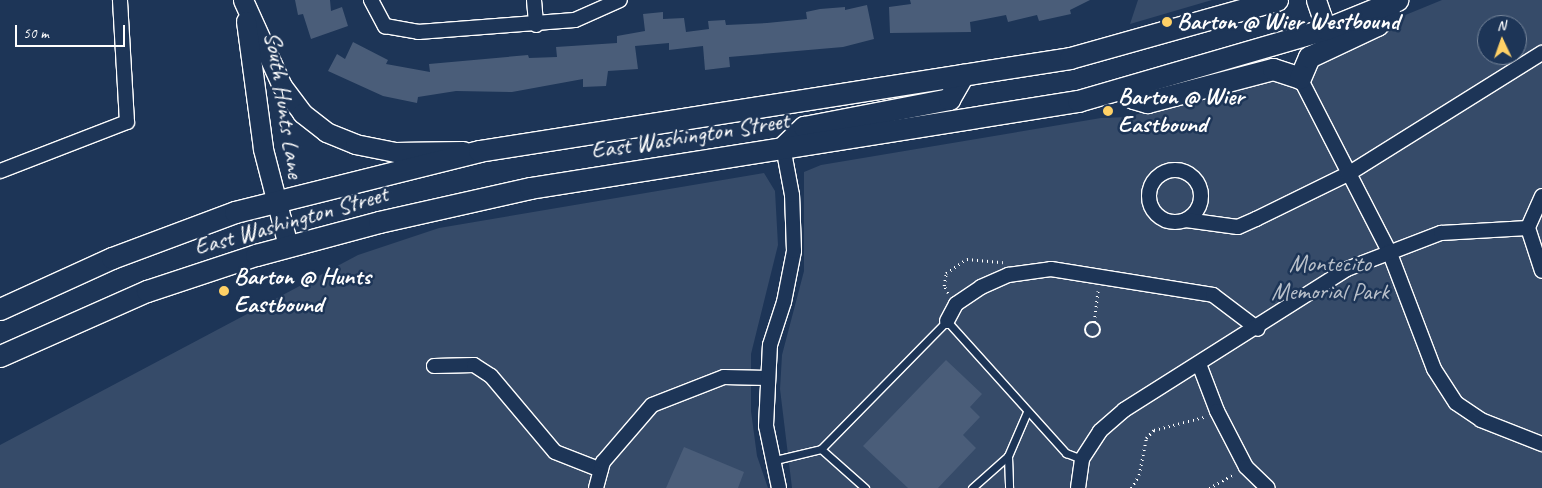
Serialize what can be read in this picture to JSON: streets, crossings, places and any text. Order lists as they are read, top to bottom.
{
  "streets": {
    "main road": ["South Hunts Lane", "East Washington Street"]
  },
  "crossings": [
    ["South Hunts Lane", "East Washington Street"]
  ],
  "parks": ["Montecito Memorial Park"],
  "places": ["Barton @ Wier Westbound", "Barton @ Wier Eastbound", "Barton @ Hunts Eastbound"],
  "scale_bar": "50 m",
  "north": "top"
}
